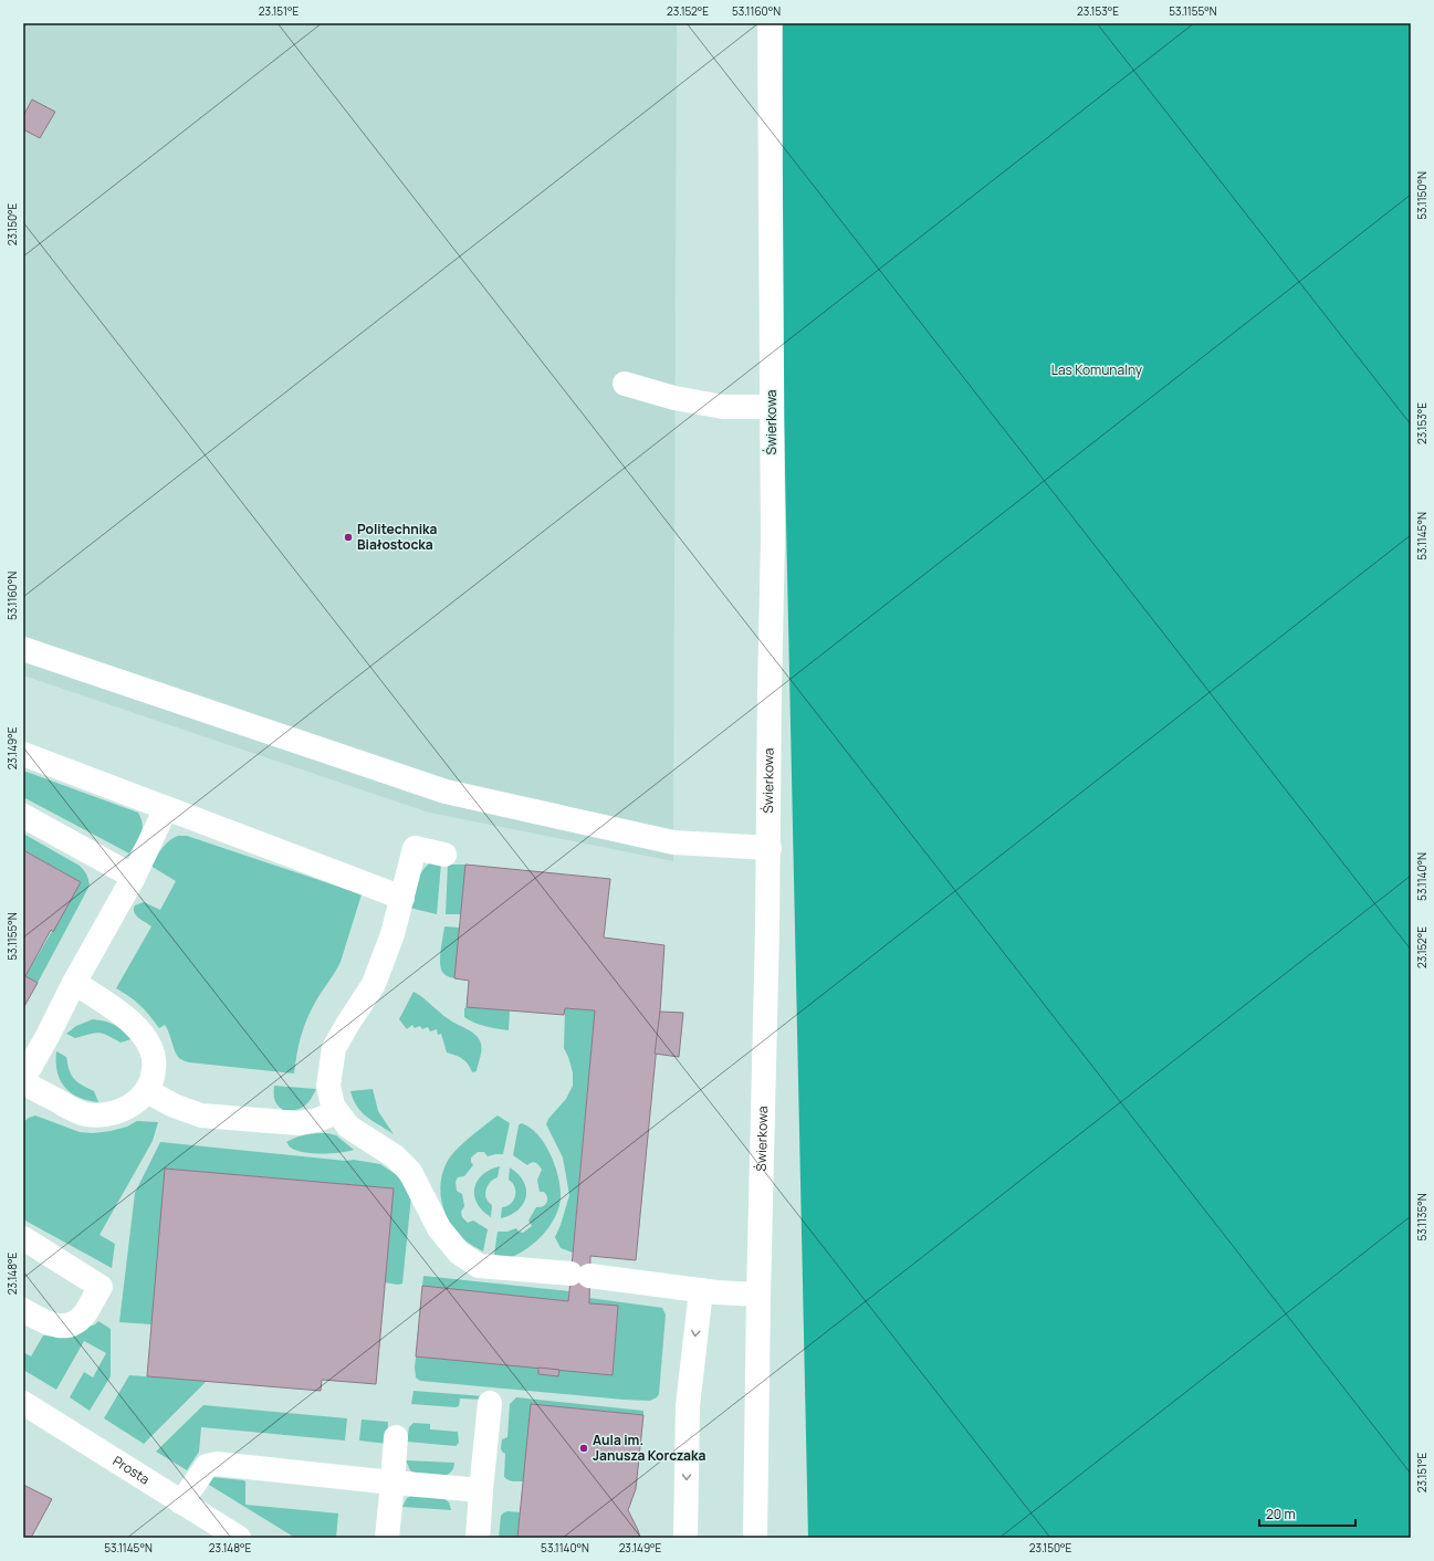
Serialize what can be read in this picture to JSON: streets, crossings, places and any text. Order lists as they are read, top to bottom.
{
  "streets": {
    "street": ["Świerkowa", "Prosta"]
  },
  "parks": ["Las Komunalny"],
  "places": ["Politechnika Białostocka", "Aula im. Janusza Korczaka"],
  "scale_bar": "20 m",
  "coordinates": [
    "23.151°E",
    "23.152°E",
    "53.1160°N",
    "23.153°E",
    "53.1155°N",
    "53.1150°N",
    "23.150°E",
    "53.1145°N",
    "23.149°E",
    "53.1140°N",
    "53.1135°N",
    "23.148°E"
  ]
}
